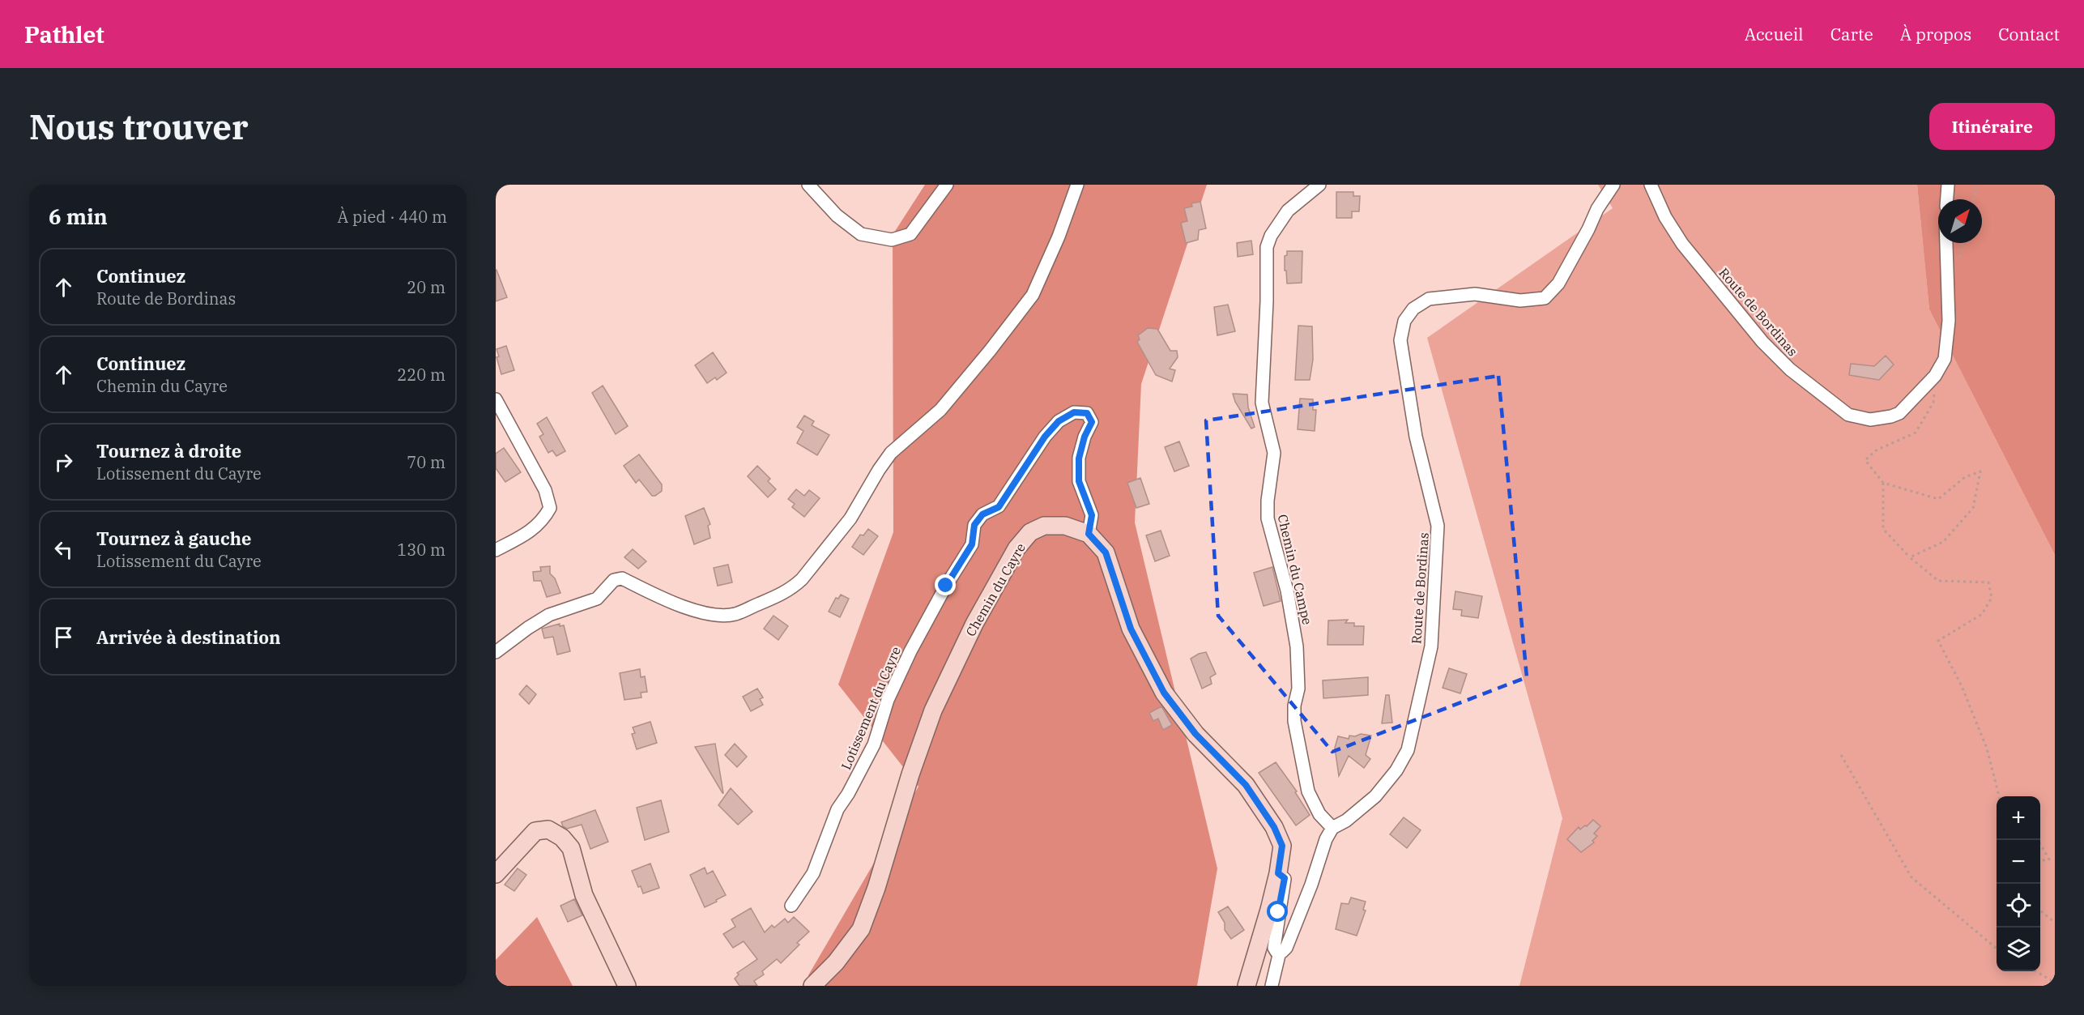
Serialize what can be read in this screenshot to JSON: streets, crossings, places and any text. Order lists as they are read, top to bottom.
{
  "streets": {
    "street": [
      "Route de Bordinas",
      "Chemin du Campe",
      "Chemin du Cayre",
      "Lotissement du Cayre"
    ]
  },
  "crossings": [
    ["Route de Bordinas", "Chemin du Campe"],
    ["Chemin du Cayre", "Lotissement du Cayre"]
  ],
  "north": "top right",
  "page": {
    "header": "Pathlet",
    "nav": [
      "Accueil",
      "Carte",
      "À propos",
      "Contact"
    ],
    "buttons": "Itinéraire",
    "title": "Nous trouver",
    "heading": ["6 min", "À pied · 440 m"],
    "list": [
      ["Continuez", "Route de Bordinas", "20 m"],
      ["Continuez", "Chemin du Cayre", "220 m"],
      ["Tournez à droite", "Lotissement du Cayre", "70 m"],
      ["Tournez à gauche", "Lotissement du Cayre", "130 m"],
      "Arrivée à destination"
    ],
    "map_buttons": ["+", "−"]
  }
}
